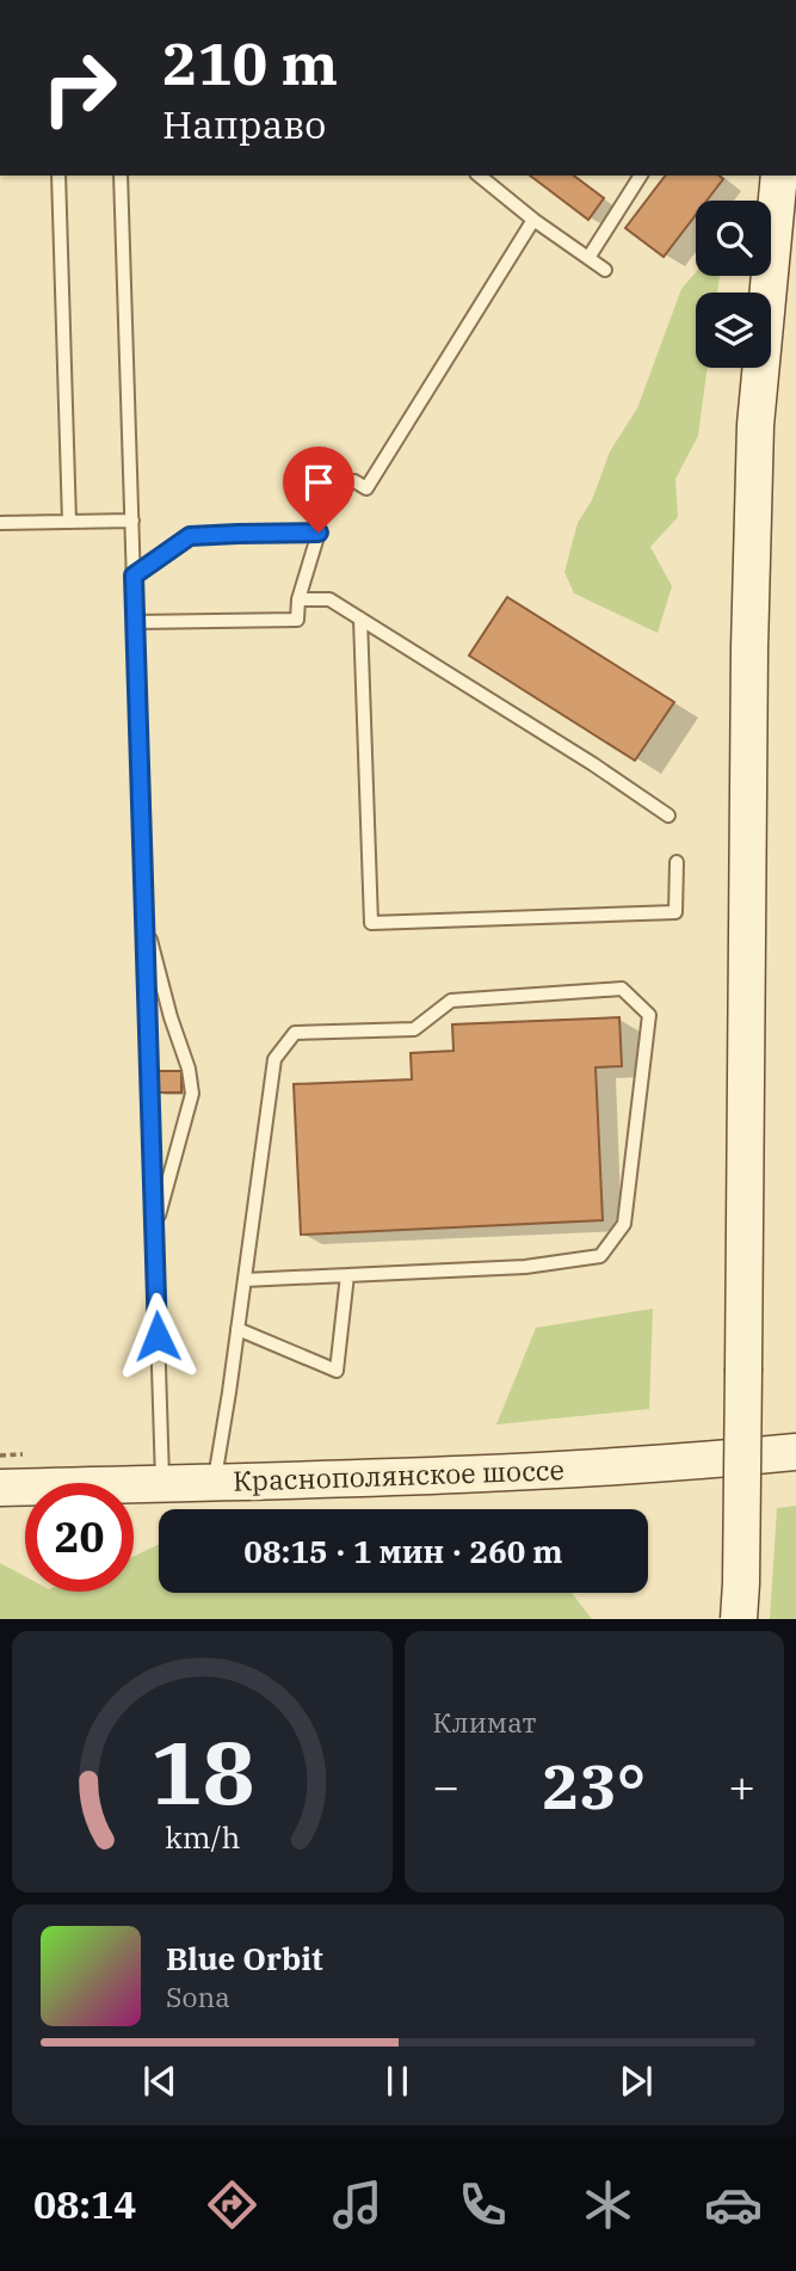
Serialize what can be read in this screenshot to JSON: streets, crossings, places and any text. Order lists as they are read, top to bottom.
{
  "streets": {
    "street": ["Краснополянское шоссе"]
  },
  "page": {
    "turn": ["210 m", "Направо"],
    "limit": "20",
    "trip": "08:15 · 1 мин · 260 m",
    "tile": "Климат",
    "heat": ["−", "23°", "+"],
    "song": ["Blue Orbit", "Sona"],
    "tabs": "08:14",
    "gauge": ["18", "km/h"]
  }
}
